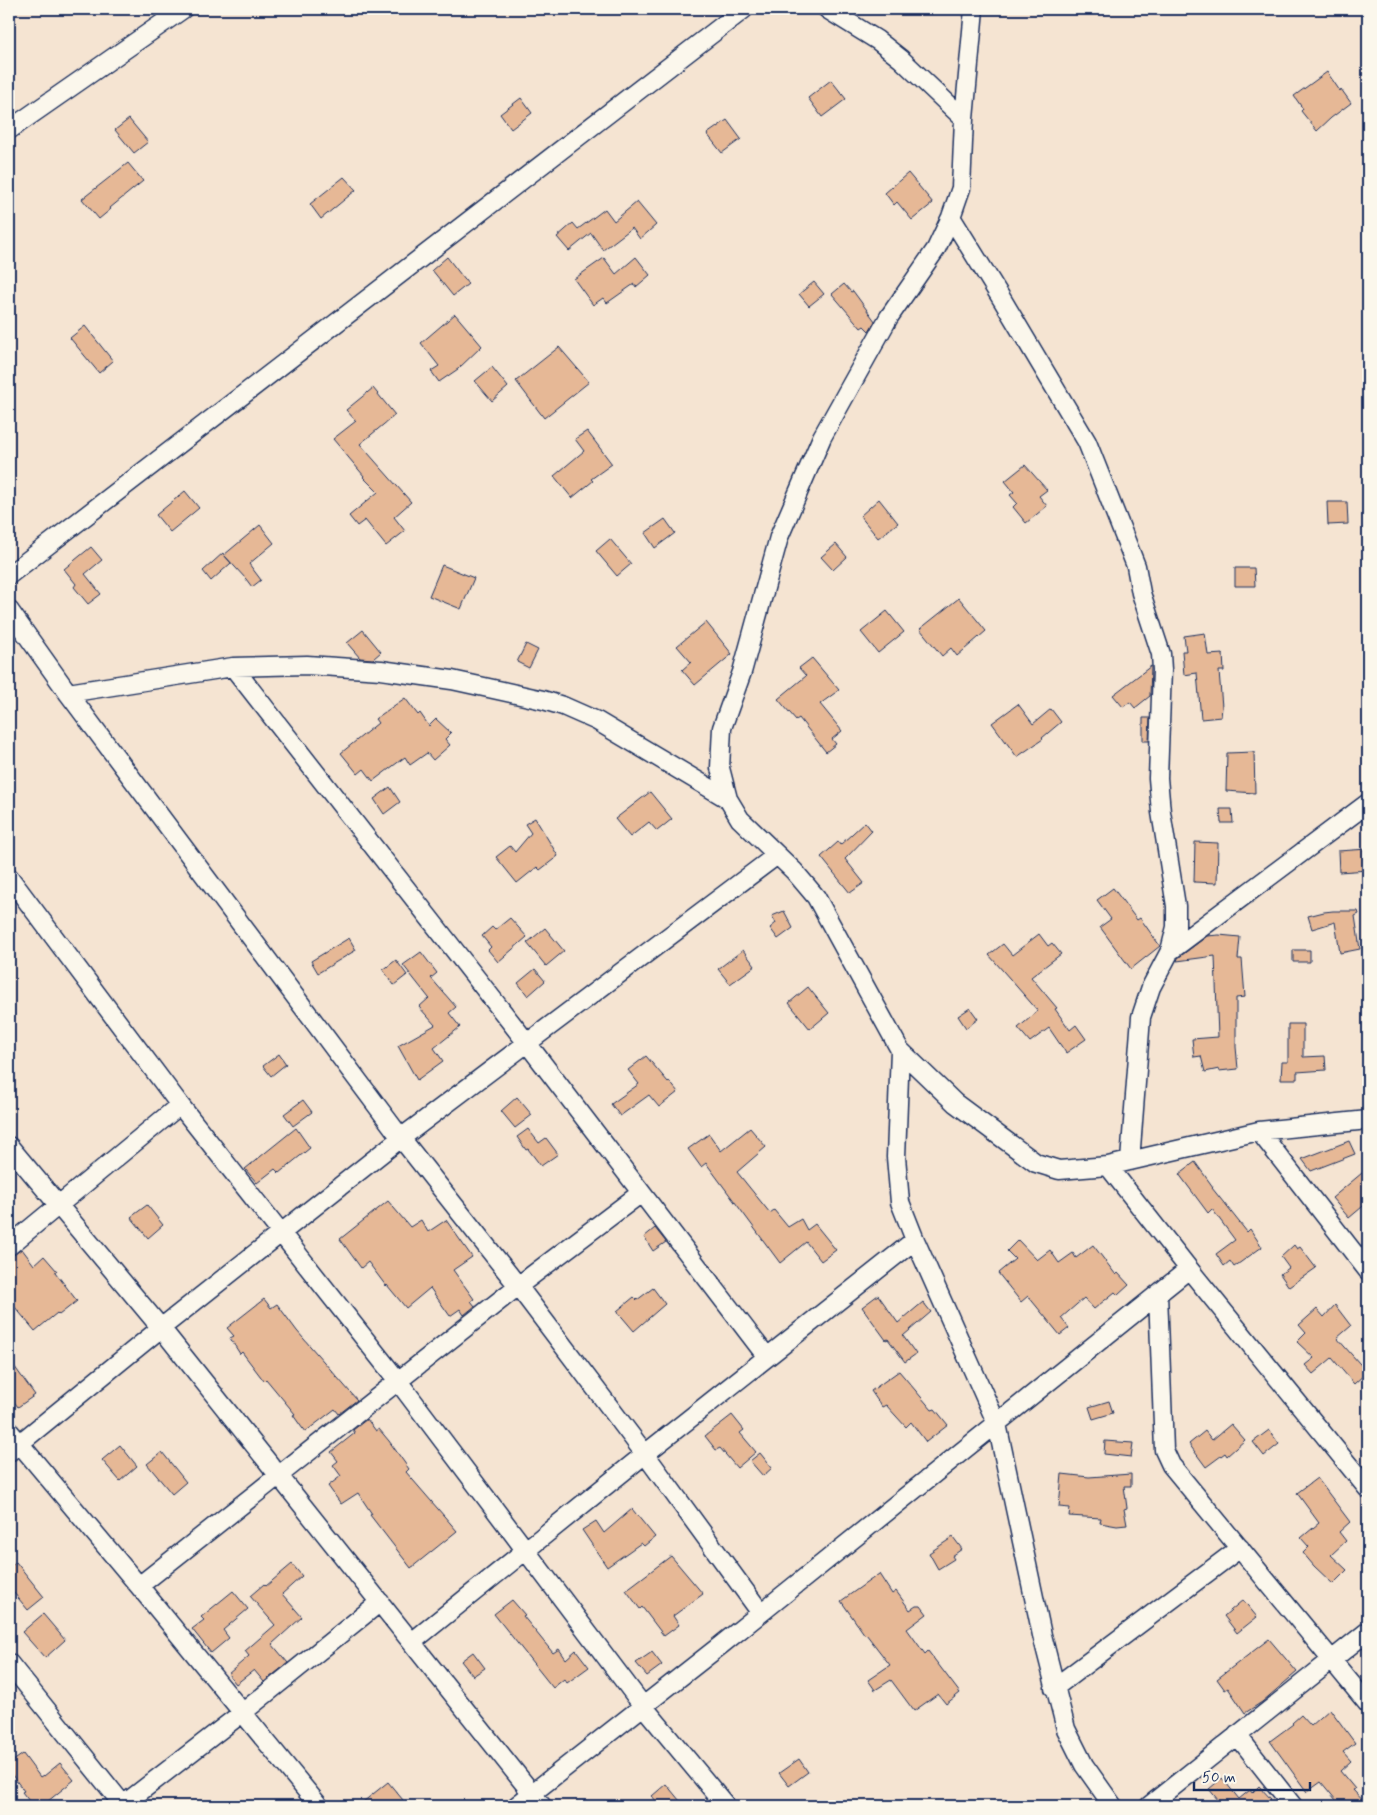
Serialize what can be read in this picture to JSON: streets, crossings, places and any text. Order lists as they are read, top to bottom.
{
  "scale_bar": "50 m"
}
